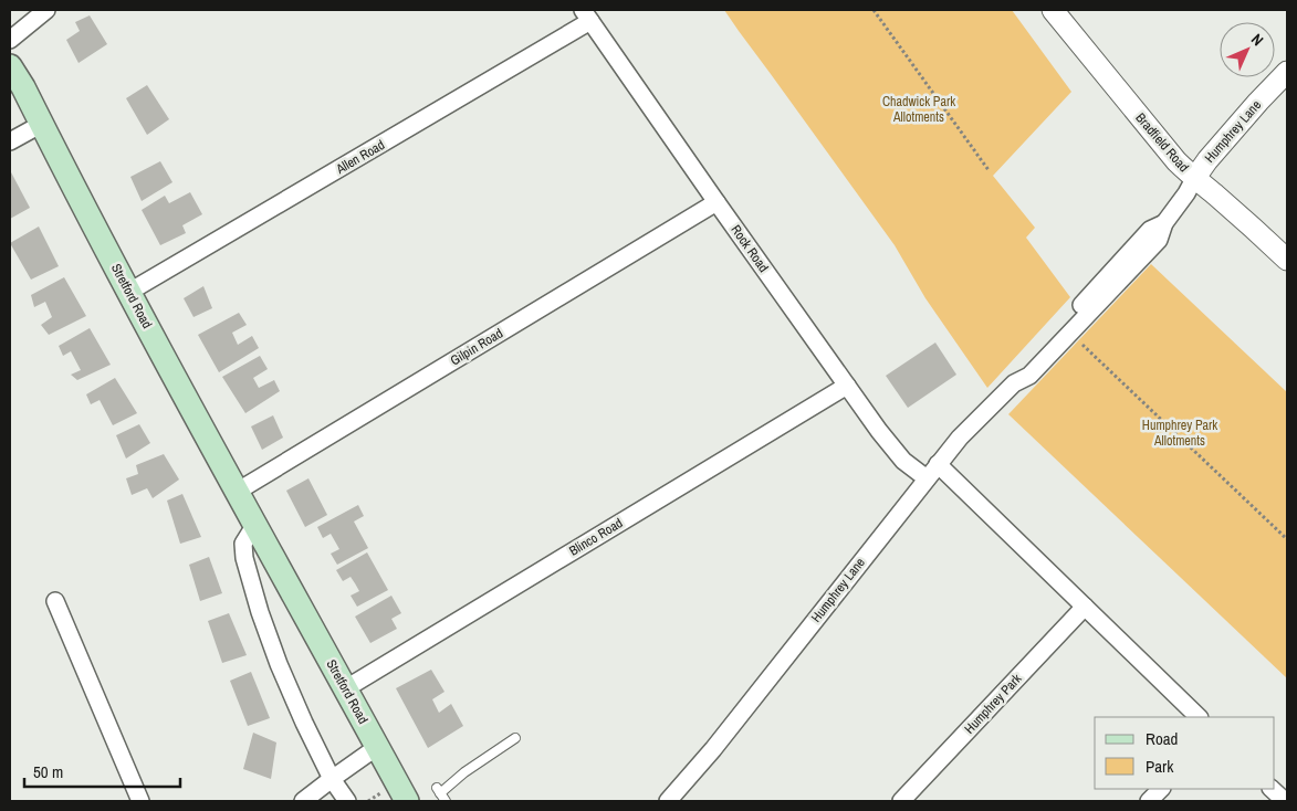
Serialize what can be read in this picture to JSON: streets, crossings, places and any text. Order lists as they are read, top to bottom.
{
  "streets": {
    "main road": ["Stretford Road"],
    "street": [
      "Humphrey Lane",
      "Bradfield Road",
      "Allen Road",
      "Rock Road",
      "Gilpin Road",
      "Blinco Road",
      "Humphrey Park"
    ]
  },
  "crossings": [
    ["Humphrey Lane", "Bradfield Road"],
    ["Humphrey Lane", "Rock Road"],
    ["Allen Road", "Rock Road"],
    ["Allen Road", "Stretford Road"],
    ["Rock Road", "Gilpin Road"],
    ["Rock Road", "Blinco Road"],
    ["Stretford Road", "Gilpin Road"],
    ["Stretford Road", "Blinco Road"]
  ],
  "parks": ["Chadwick Park Allotments", "Humphrey Park Allotments"],
  "legend": ["Road", "Park"],
  "scale_bar": "50 m",
  "north": "top right"
}
